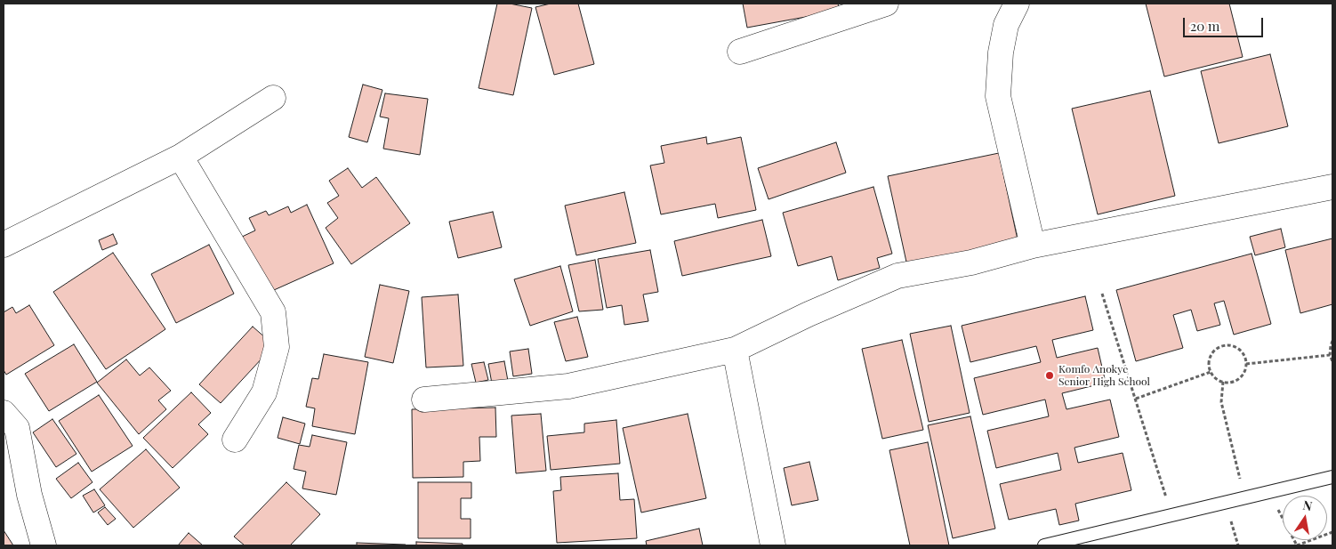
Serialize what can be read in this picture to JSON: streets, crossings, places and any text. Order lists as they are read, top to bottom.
{
  "places": ["Komfo Anokye Senior High School"],
  "scale_bar": "20 m",
  "north": "top"
}
